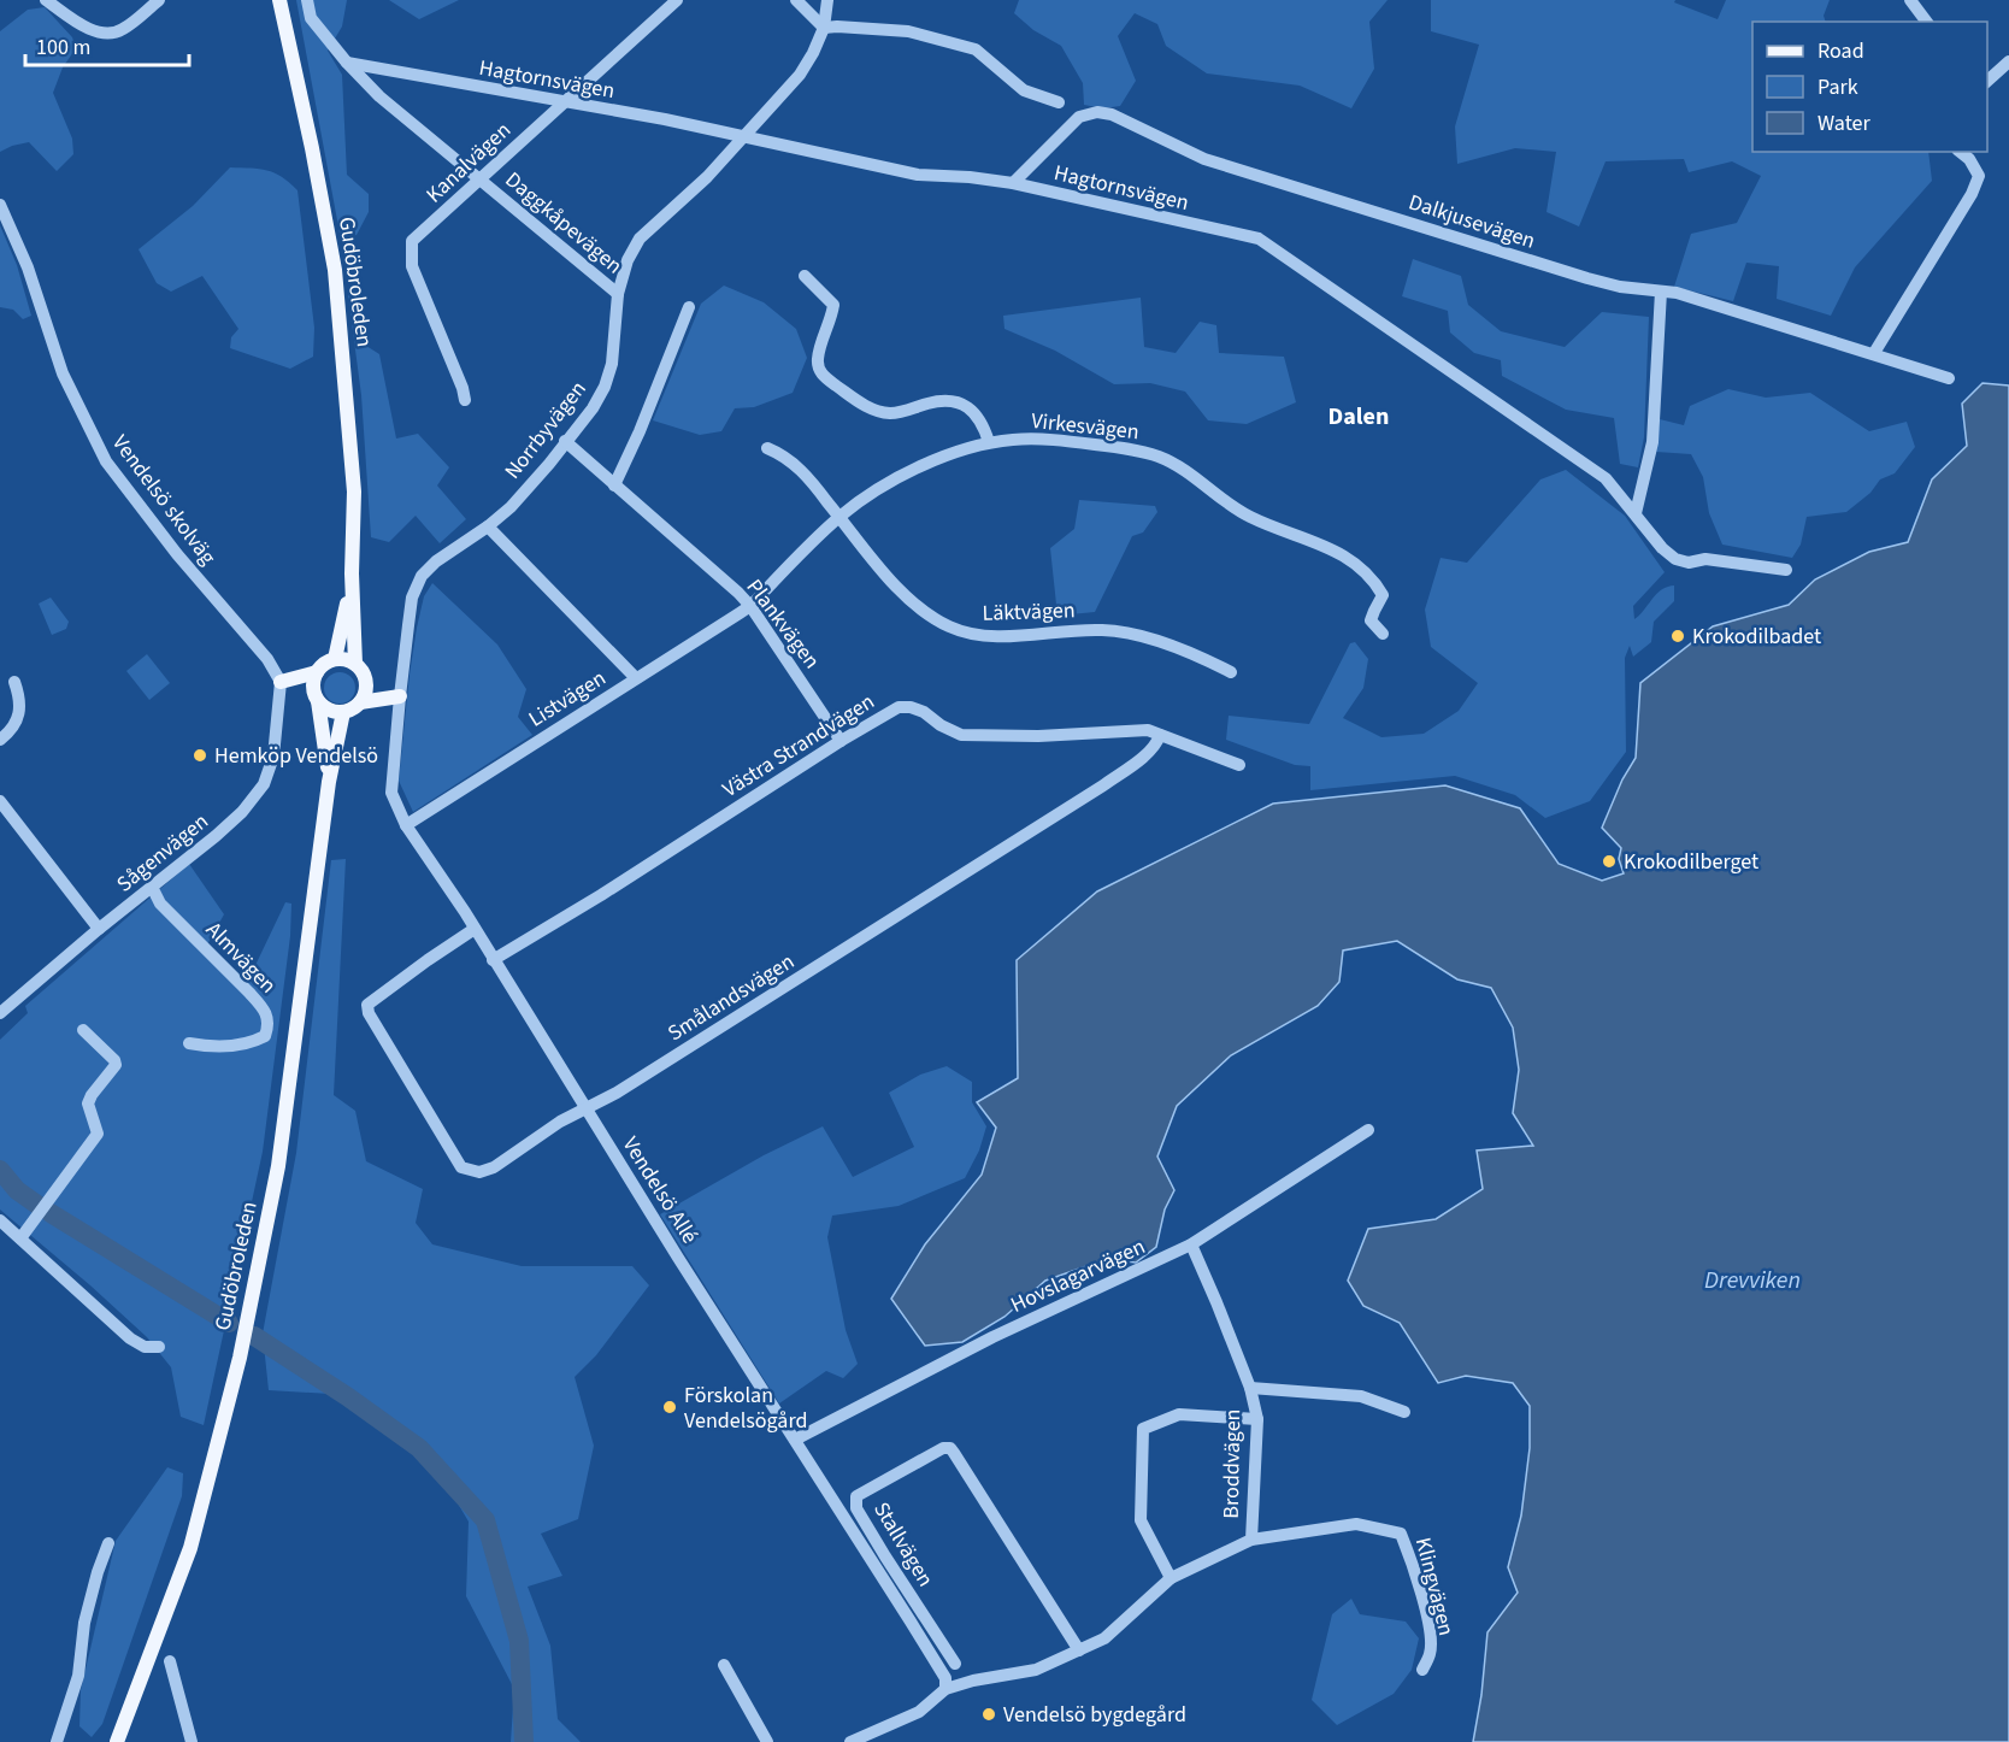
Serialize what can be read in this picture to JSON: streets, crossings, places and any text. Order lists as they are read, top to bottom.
{
  "streets": {
    "main road": ["Gudöbroleden"],
    "street": [
      "Hagtornsvägen",
      "Kanalvägen",
      "Dalkjusevägen",
      "Daggkåpevägen",
      "Virkesvägen",
      "Norrbyvägen",
      "Vendelsö skolväg",
      "Läktvägen",
      "Plankvägen",
      "Listvägen",
      "Västra Strandvägen",
      "Sågenvägen",
      "Almvägen",
      "Smålandsvägen",
      "Vendelsö Allé",
      "Hovslagarvägen",
      "Broddvägen",
      "Stallvägen",
      "Klingvägen"
    ]
  },
  "crossings": [
    ["Hagtornsvägen", "Kanalvägen"],
    ["Hagtornsvägen", "Dalkjusevägen"],
    ["Hagtornsvägen", "Daggkåpevägen"],
    ["Hagtornsvägen", "Norrbyvägen"],
    ["Kanalvägen", "Daggkåpevägen"],
    ["Daggkåpevägen", "Norrbyvägen"],
    ["Virkesvägen", "Läktvägen"],
    ["Virkesvägen", "Plankvägen"],
    ["Virkesvägen", "Listvägen"],
    ["Norrbyvägen", "Plankvägen"],
    ["Norrbyvägen", "Vendelsö Allé"],
    ["Vendelsö skolväg", "Sågenvägen"],
    ["Plankvägen", "Listvägen"],
    ["Plankvägen", "Västra Strandvägen"],
    ["Listvägen", "Vendelsö Allé"],
    ["Västra Strandvägen", "Smålandsvägen"],
    ["Västra Strandvägen", "Vendelsö Allé"],
    ["Sågenvägen", "Almvägen"],
    ["Smålandsvägen", "Vendelsö Allé"],
    ["Vendelsö Allé", "Hovslagarvägen"],
    ["Vendelsö Allé", "Broddvägen"],
    ["Vendelsö Allé", "Stallvägen"],
    ["Hovslagarvägen", "Broddvägen"],
    ["Broddvägen", "Stallvägen"],
    ["Broddvägen", "Klingvägen"]
  ],
  "districts": ["Dalen"],
  "water": ["Drevviken"],
  "places": [
    "Krokodilbadet",
    "Hemköp Vendelsö",
    "Krokodilberget",
    "Förskolan Vendelsögård",
    "Vendelsö bygdegård"
  ],
  "legend": ["Road", "Park", "Water"],
  "scale_bar": "100 m"
}
